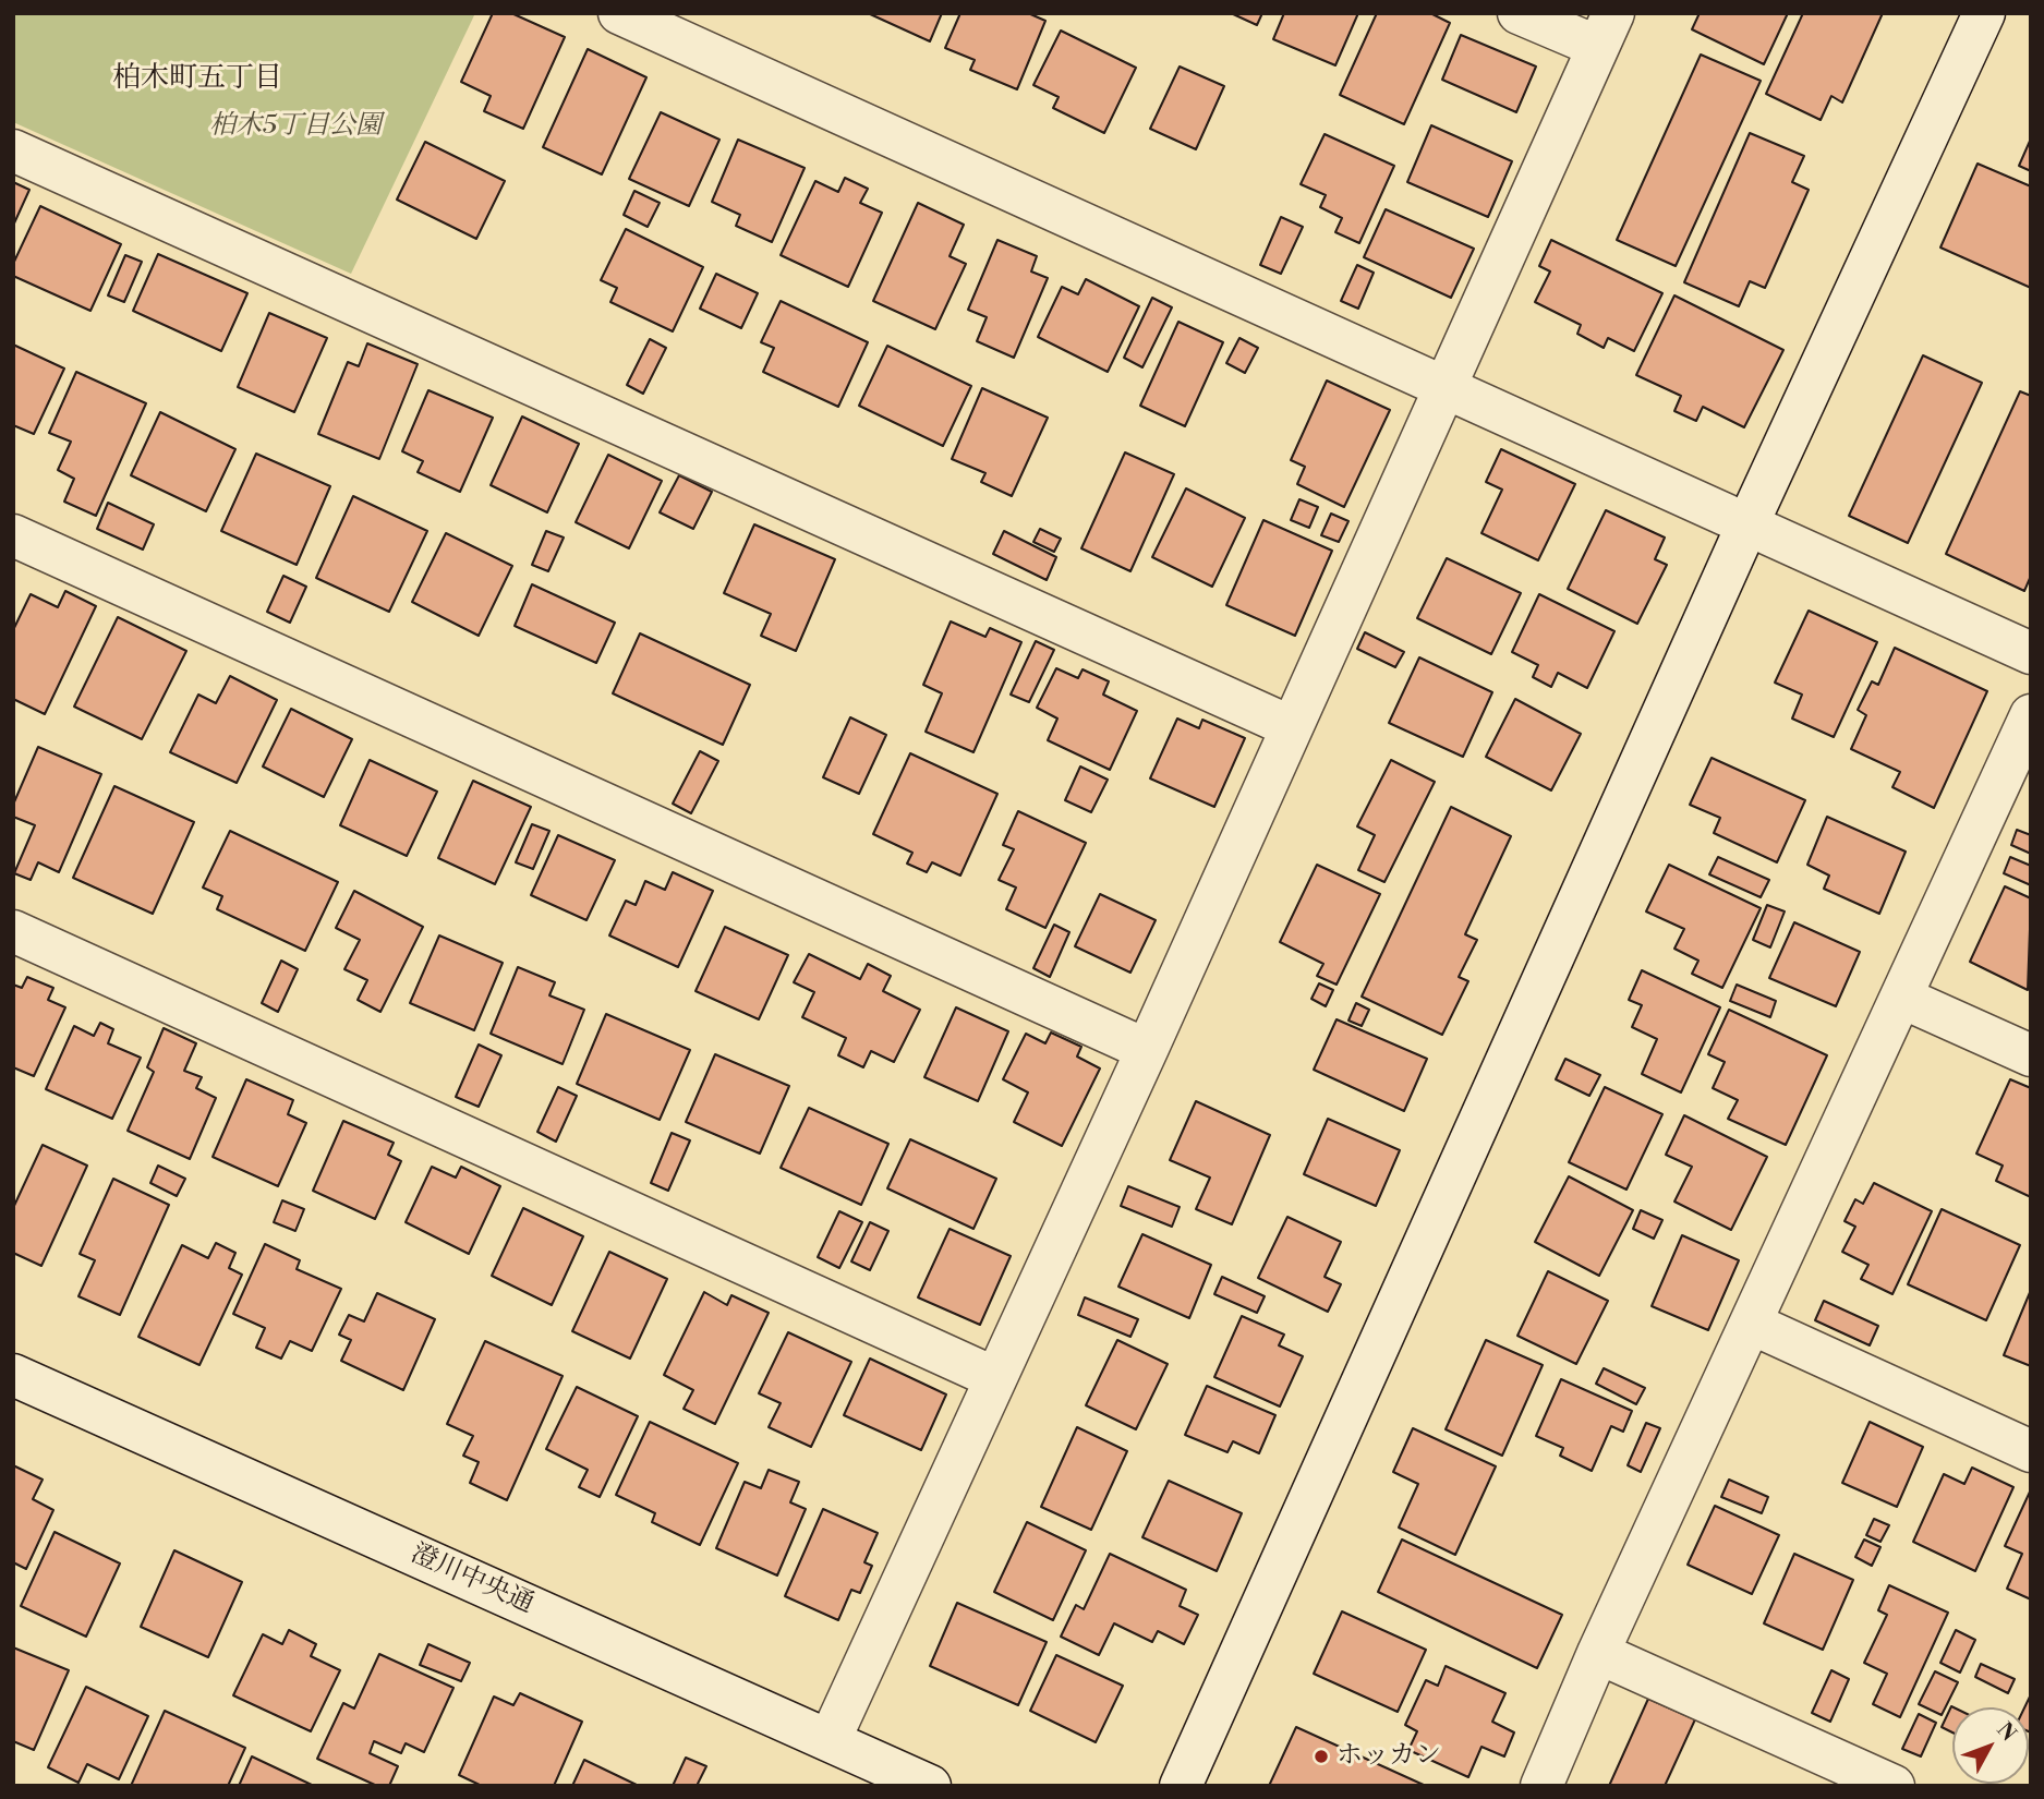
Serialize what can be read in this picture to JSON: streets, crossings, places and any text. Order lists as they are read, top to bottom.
{
  "streets": {
    "street": ["澄川中央通"]
  },
  "districts": ["柏木町五丁目"],
  "parks": ["柏木5丁目公園"],
  "places": ["ホッカン"],
  "north": "top right"
}
